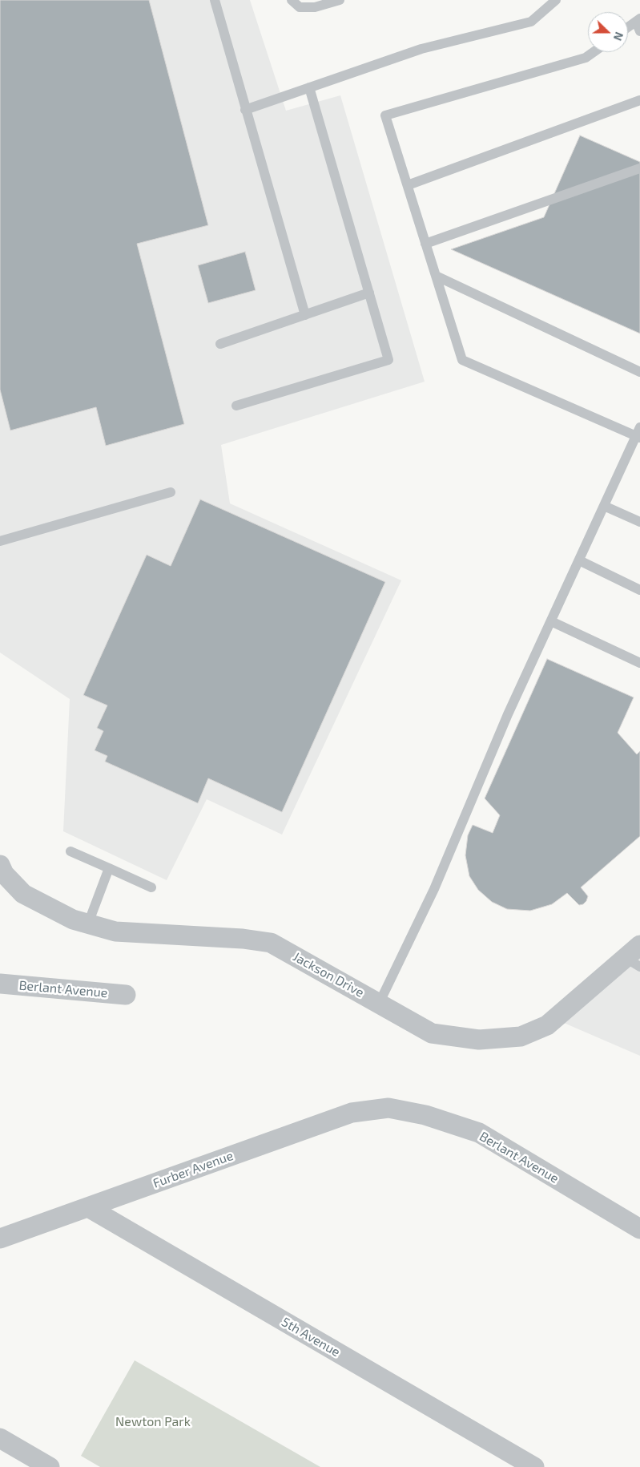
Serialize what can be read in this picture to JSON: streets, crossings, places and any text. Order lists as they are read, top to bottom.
{
  "streets": {
    "street": [
      "Jackson Drive",
      "Berlant Avenue",
      "Furber Avenue",
      "5th Avenue"
    ]
  },
  "crossings": [
    ["Berlant Avenue", "Furber Avenue"],
    ["Furber Avenue", "5th Avenue"]
  ],
  "parks": ["Newton Park"],
  "north": "right"
}
